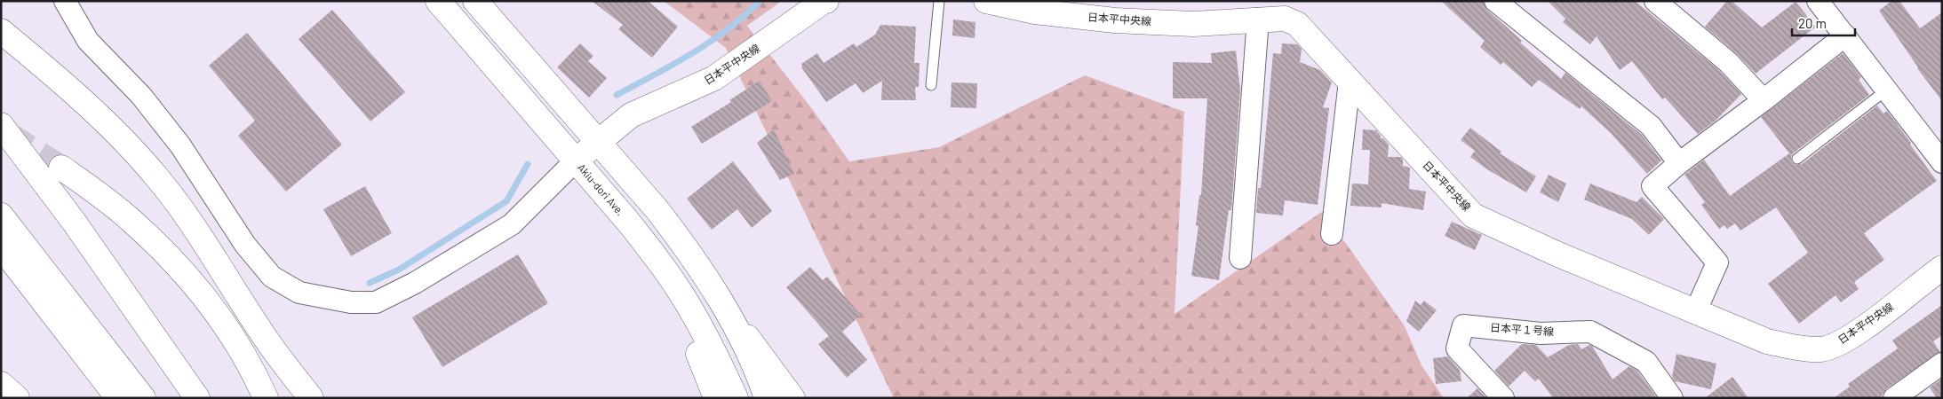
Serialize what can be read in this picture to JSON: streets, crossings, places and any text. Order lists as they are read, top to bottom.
{
  "streets": {
    "main road": ["日本平中央線", "Akiu-dori Ave."],
    "street": ["日本平１号線"]
  },
  "crossings": [
    ["日本平中央線", "Akiu-dori Ave."]
  ],
  "scale_bar": "20 m"
}
